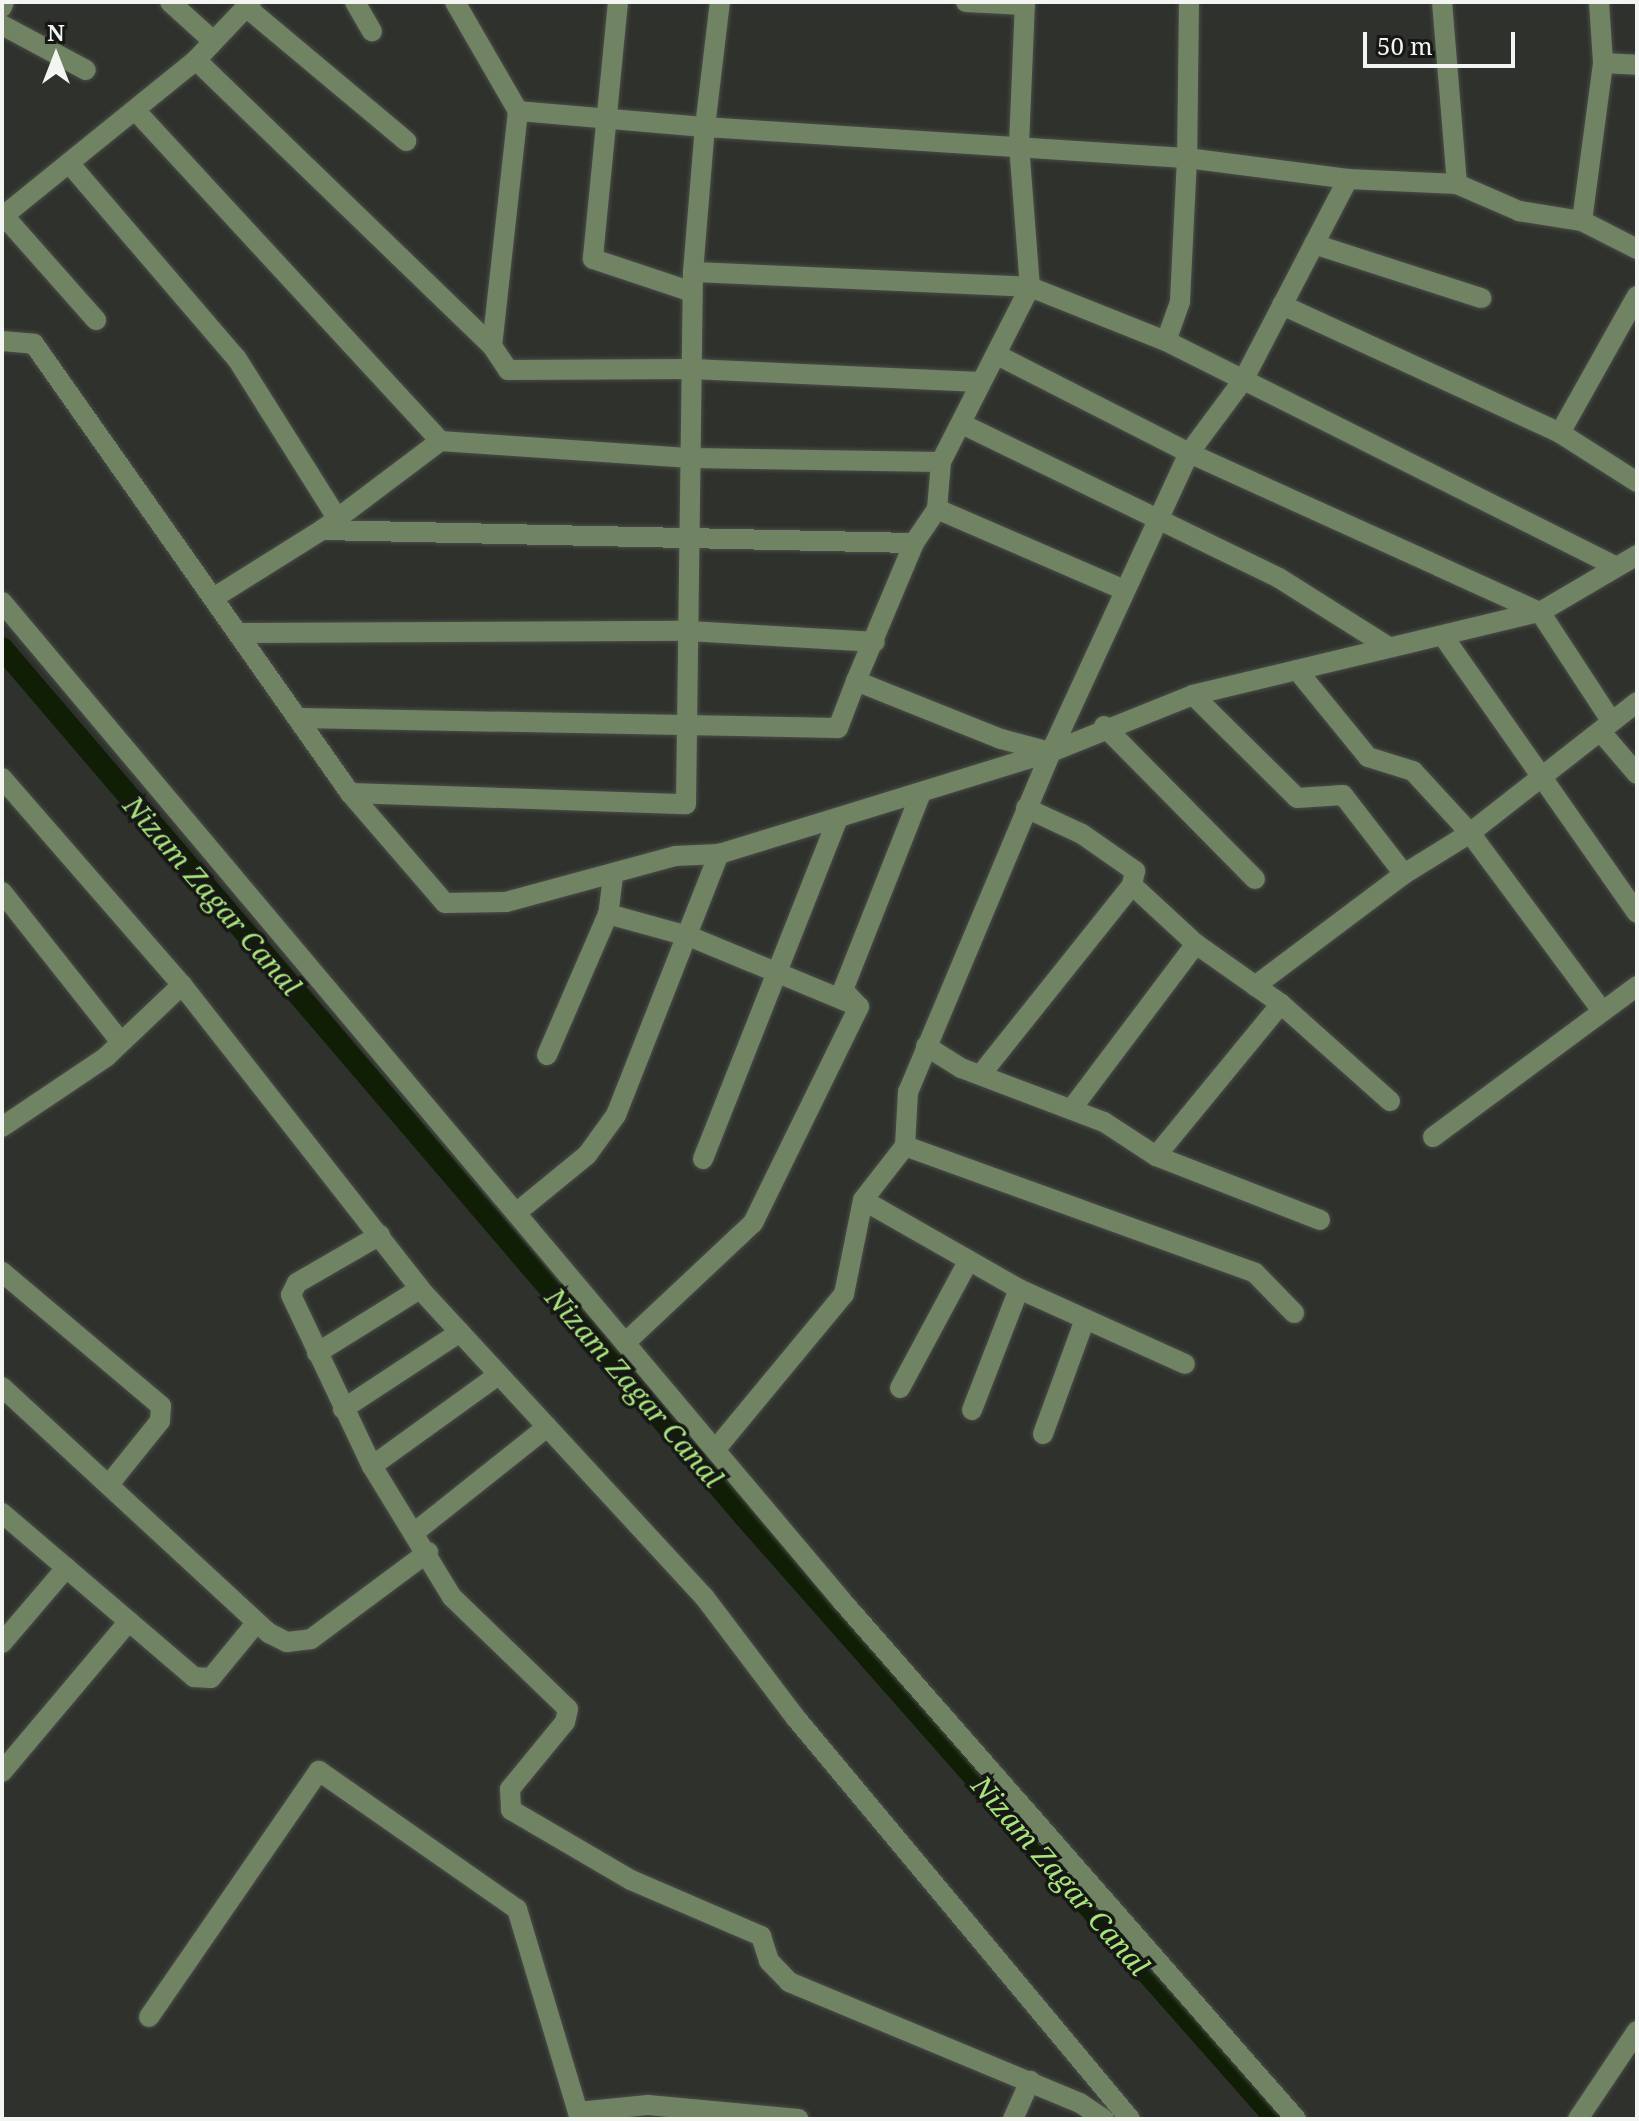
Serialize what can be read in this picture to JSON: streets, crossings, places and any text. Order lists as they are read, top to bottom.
{
  "water": ["Nizam Zagar Canal"],
  "scale_bar": "50 m",
  "north": "top"
}
